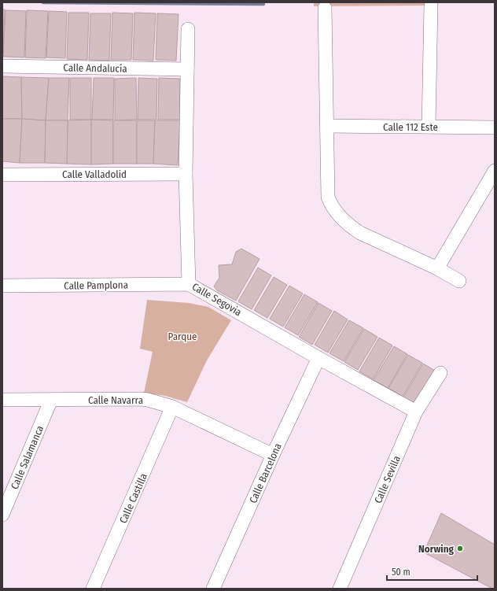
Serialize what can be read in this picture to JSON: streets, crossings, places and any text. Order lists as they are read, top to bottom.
{
  "streets": {
    "street": [
      "Calle Andalucía",
      "Calle 112 Este",
      "Calle Valladolid",
      "Calle Pamplona",
      "Calle Segovia",
      "Calle Navarra",
      "Calle Salamanca",
      "Calle Barcelona",
      "Calle Sevilla",
      "Calle Castilla"
    ]
  },
  "crossings": [
    ["Calle Andalucía", "Calle Segovia"],
    ["Calle Valladolid", "Calle Segovia"],
    ["Calle Pamplona", "Calle Segovia"],
    ["Calle Segovia", "Calle Barcelona"],
    ["Calle Segovia", "Calle Sevilla"],
    ["Calle Navarra", "Calle Salamanca"],
    ["Calle Navarra", "Calle Barcelona"],
    ["Calle Navarra", "Calle Castilla"]
  ],
  "parks": ["Parque"],
  "places": ["Norwing"],
  "scale_bar": "50 m"
}
